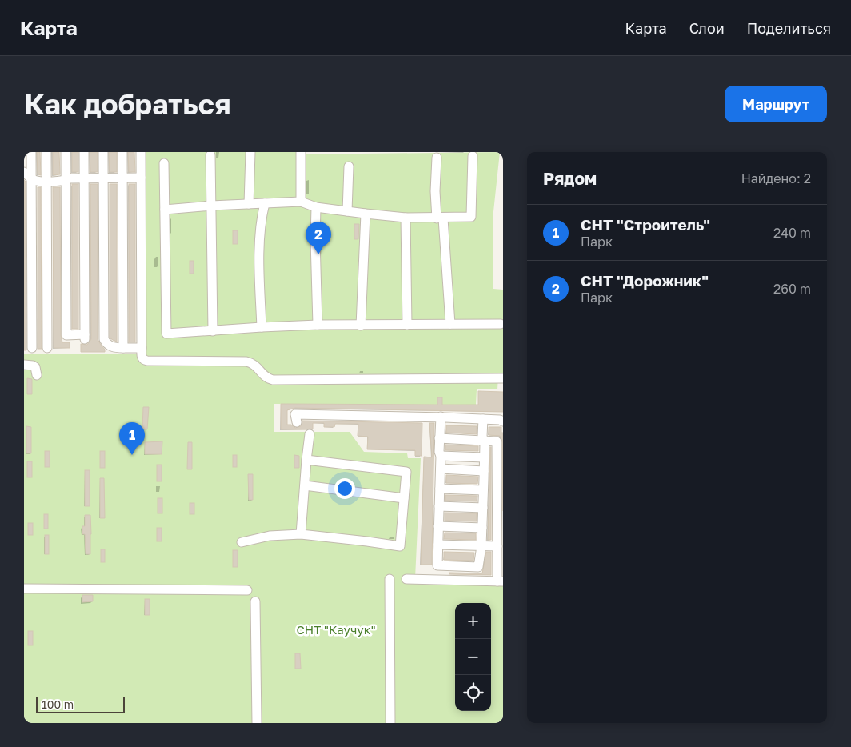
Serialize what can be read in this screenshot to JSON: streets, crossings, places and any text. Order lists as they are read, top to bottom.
{
  "parks": ["СНТ \"Каучук\""],
  "scale_bar": "100 m",
  "page": {
    "header": "Карта",
    "nav": ["Карта", "Слои", "Поделиться"],
    "buttons": "Маршрут",
    "title": "Как добраться",
    "heading": ["Рядом", "Найдено: 2"],
    "list": [
      {
        "mark": "1",
        "name": "СНТ \"Строитель\"",
        "note": "Парк",
        "value": "240 m"
      },
      {
        "mark": "2",
        "name": "СНТ \"Дорожник\"",
        "note": "Парк",
        "value": "260 m"
      }
    ],
    "pins": ["2", "1"],
    "map_buttons": ["+", "−"],
    "scale": "100 m"
  }
}
